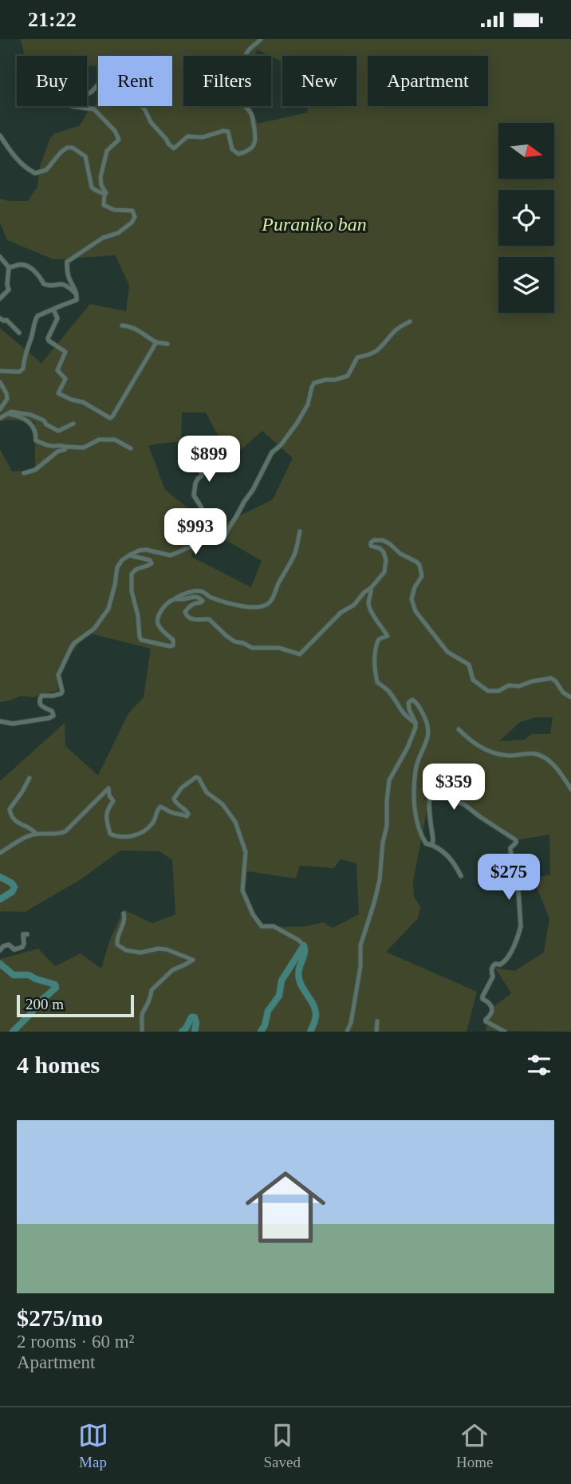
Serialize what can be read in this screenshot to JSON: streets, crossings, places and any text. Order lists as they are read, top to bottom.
{
  "parks": ["Puraniko ban"],
  "scale_bar": "200 m",
  "north": "right",
  "page": {
    "status": "21:22",
    "chip": [
      "Buy",
      "Rent",
      "Filters",
      "New",
      "Apartment"
    ],
    "price": [
      "$899",
      "$993",
      "$359",
      "$275"
    ],
    "scale": "200 m",
    "heading": "4 homes",
    "list": [
      {
        "name": "$275/mo",
        "note": "2 rooms · 60 m² · Apartment"
      }
    ],
    "tabs": ["Map", "Saved", "Home"]
  }
}
